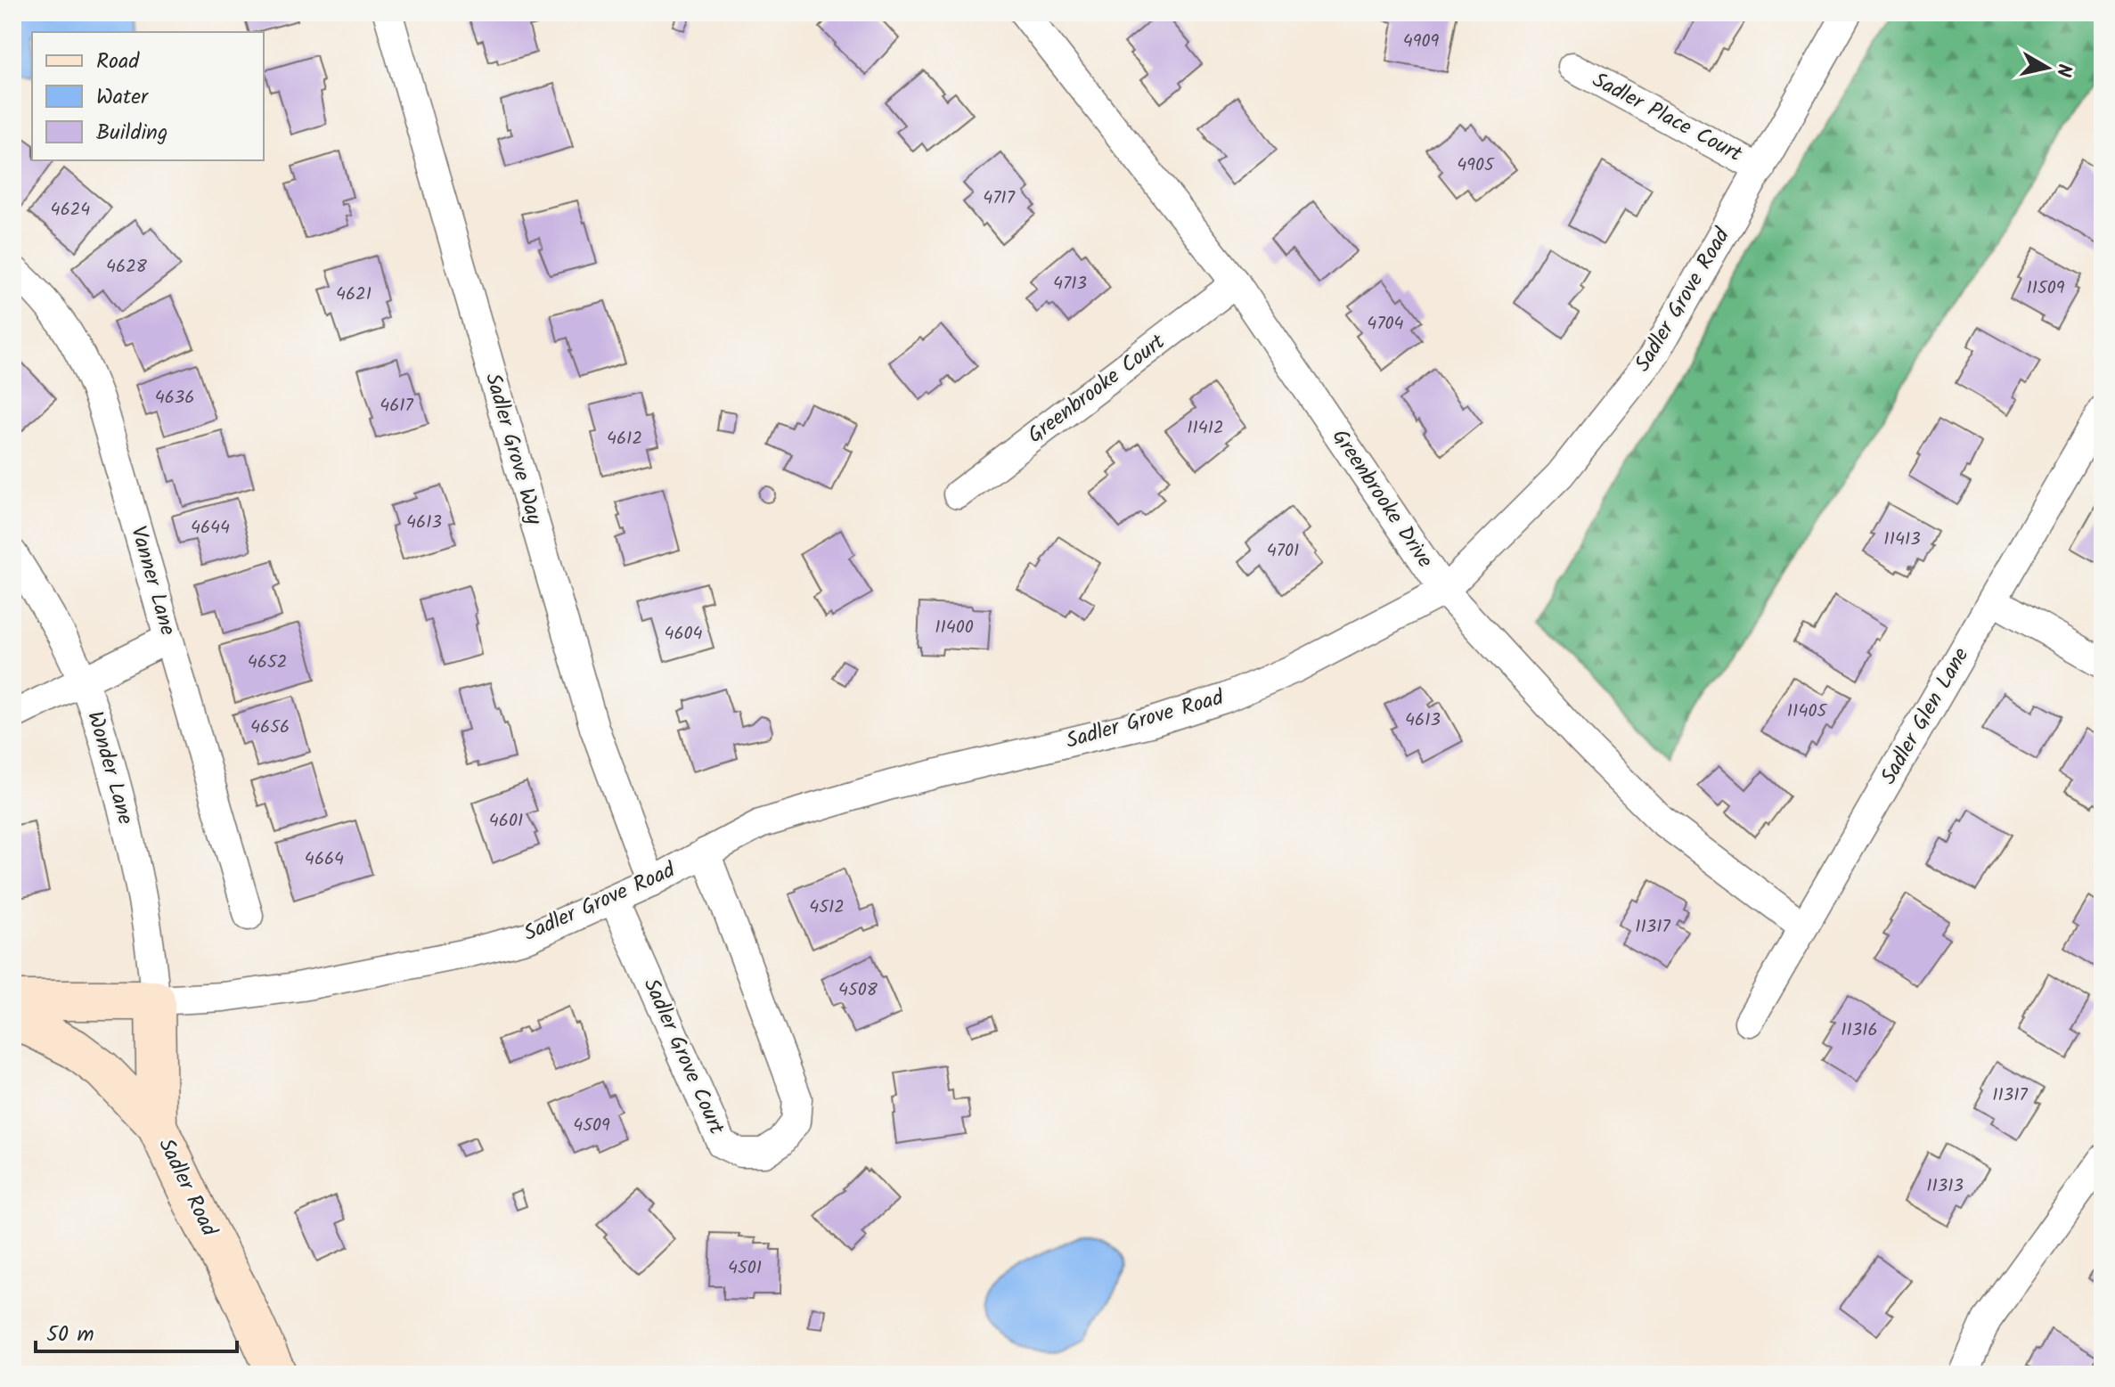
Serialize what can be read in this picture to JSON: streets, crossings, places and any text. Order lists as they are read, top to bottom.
{
  "streets": {
    "street": [
      "Sadler Place Court",
      "Sadler Grove Road",
      "Greenbrooke Court",
      "Sadler Grove Way",
      "Greenbrooke Drive",
      "Vanner Lane",
      "Sadler Glen Lane",
      "Wonder Lane",
      "Sadler Grove Court",
      "Sadler Road"
    ]
  },
  "crossings": [
    ["Sadler Place Court", "Sadler Grove Road"],
    ["Sadler Grove Road", "Sadler Grove Way"],
    ["Sadler Grove Road", "Greenbrooke Drive"],
    ["Sadler Grove Road", "Wonder Lane"],
    ["Sadler Grove Road", "Sadler Grove Court"],
    ["Sadler Grove Road", "Sadler Road"],
    ["Greenbrooke Court", "Greenbrooke Drive"],
    ["Greenbrooke Drive", "Sadler Glen Lane"],
    ["Wonder Lane", "Sadler Road"]
  ],
  "house_numbers": [
    "4909",
    "4905",
    "4717",
    "4624",
    "4628",
    "4713",
    "11509",
    "4621",
    "4704",
    "4636",
    "4617",
    "11412",
    "4612",
    "4613",
    "4644",
    "11413",
    "4701",
    "11400",
    "4604",
    "4652",
    "11405",
    "4613",
    "4656",
    "4601",
    "4664",
    "4512",
    "11317",
    "4508",
    "11316",
    "11317",
    "4509",
    "11313",
    "4501"
  ],
  "legend": ["Road", "Water", "Building"],
  "scale_bar": "50 m",
  "north": "right"
}
